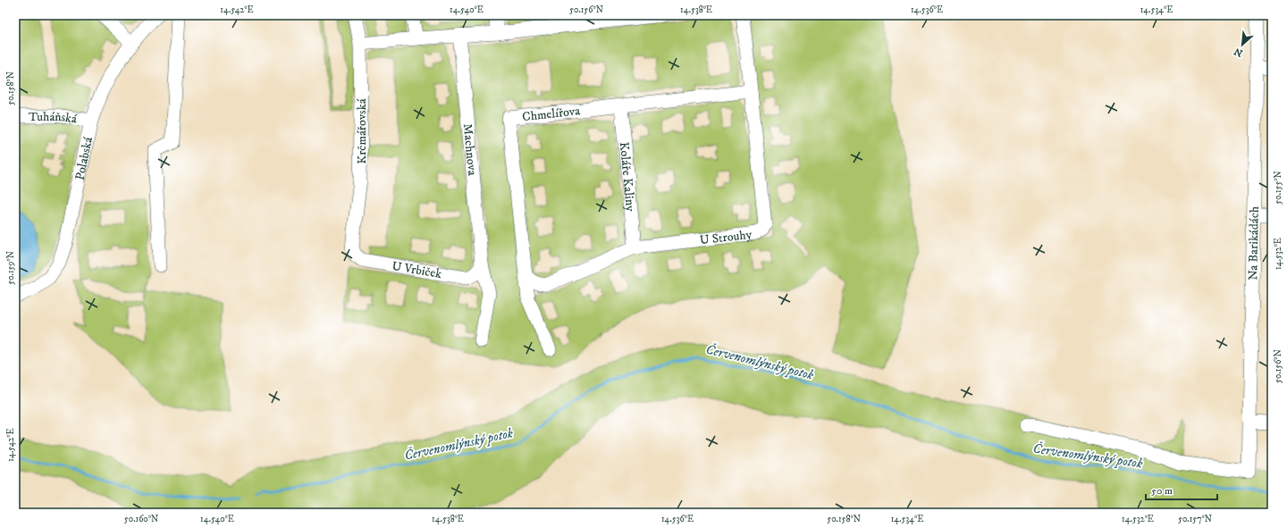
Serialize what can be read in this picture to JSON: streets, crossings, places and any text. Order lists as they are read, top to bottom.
{
  "streets": {
    "street": [
      "Chmelířova",
      "Tuháňská",
      "Krčmářovská",
      "Machnova",
      "Polabská",
      "Koláře Kaliny",
      "U Strouhy",
      "Na Barikádách",
      "U Vrbiček"
    ]
  },
  "crossings": [
    ["Chmelířova", "Koláře Kaliny"],
    ["Chmelířova", "U Strouhy"],
    ["Tuháňská", "Polabská"],
    ["Krčmářovská", "U Vrbiček"],
    ["Machnova", "U Vrbiček"],
    ["Koláře Kaliny", "U Strouhy"]
  ],
  "water": ["Červenomlýnský potok"],
  "scale_bar": "50 m",
  "north": "bottom left",
  "coordinates": [
    "14.542°E",
    "14.540°E",
    "50.156°N",
    "14.538°E",
    "14.536°E",
    "14.534°E",
    "50.158°N",
    "50.155°N",
    "14.532°E",
    "50.159°N",
    "50.160°N",
    "50.157°N"
  ]
}
